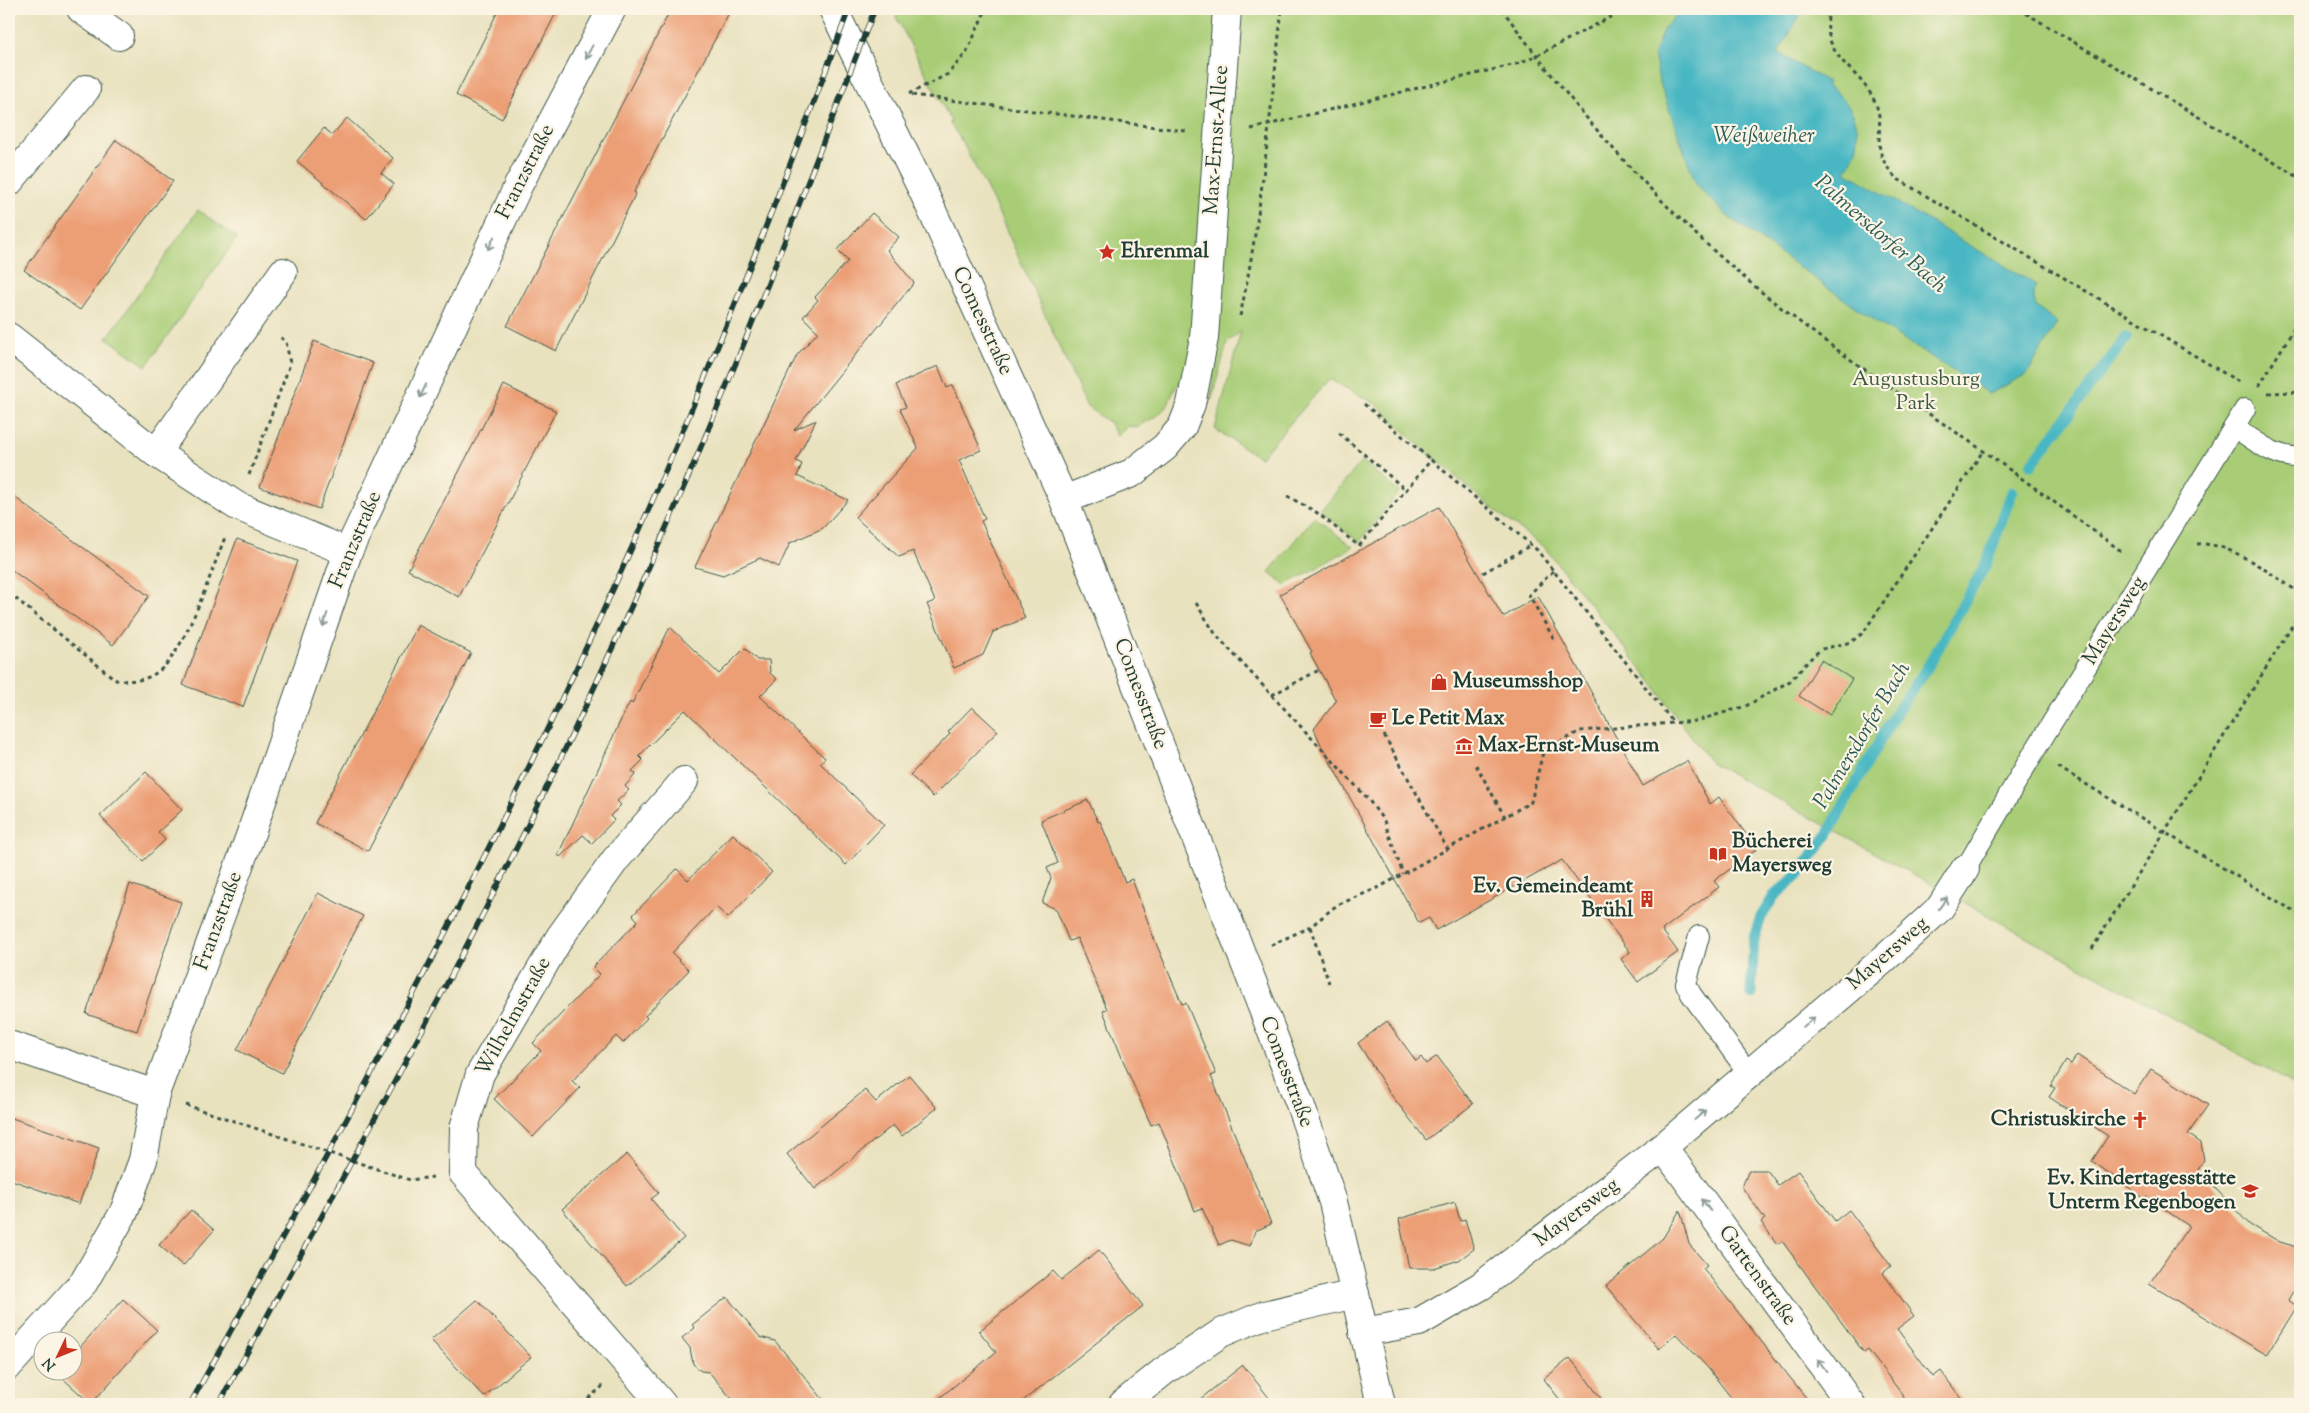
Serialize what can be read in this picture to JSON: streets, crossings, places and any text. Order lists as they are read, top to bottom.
{
  "streets": {
    "street": [
      "Max-Ernst-Allee",
      "Franzstraße",
      "Comesstraße",
      "Mayersweg",
      "Wilhelmstraße",
      "Gartenstraße"
    ]
  },
  "crossings": [
    ["Max-Ernst-Allee", "Comesstraße"],
    ["Comesstraße", "Mayersweg"],
    ["Mayersweg", "Gartenstraße"]
  ],
  "one_way": ["Franzstraße", "Gartenstraße"],
  "water": ["Weißweiher", "Palmersdorfer Bach"],
  "parks": ["Augustusburg Park"],
  "places": {
    "place": ["Ehrenmal"],
    "shop": ["Museumsshop"],
    "cafe": ["Le Petit Max"],
    "museum": ["Max-Ernst-Museum"],
    "library": ["Bücherei Mayersweg"],
    "building": ["Ev. Gemeindeamt Brühl"],
    "church": ["Christuskirche"],
    "school or university": ["Ev. Kindertagesstätte Unterm Regenbogen"]
  },
  "north": "bottom left"
}
